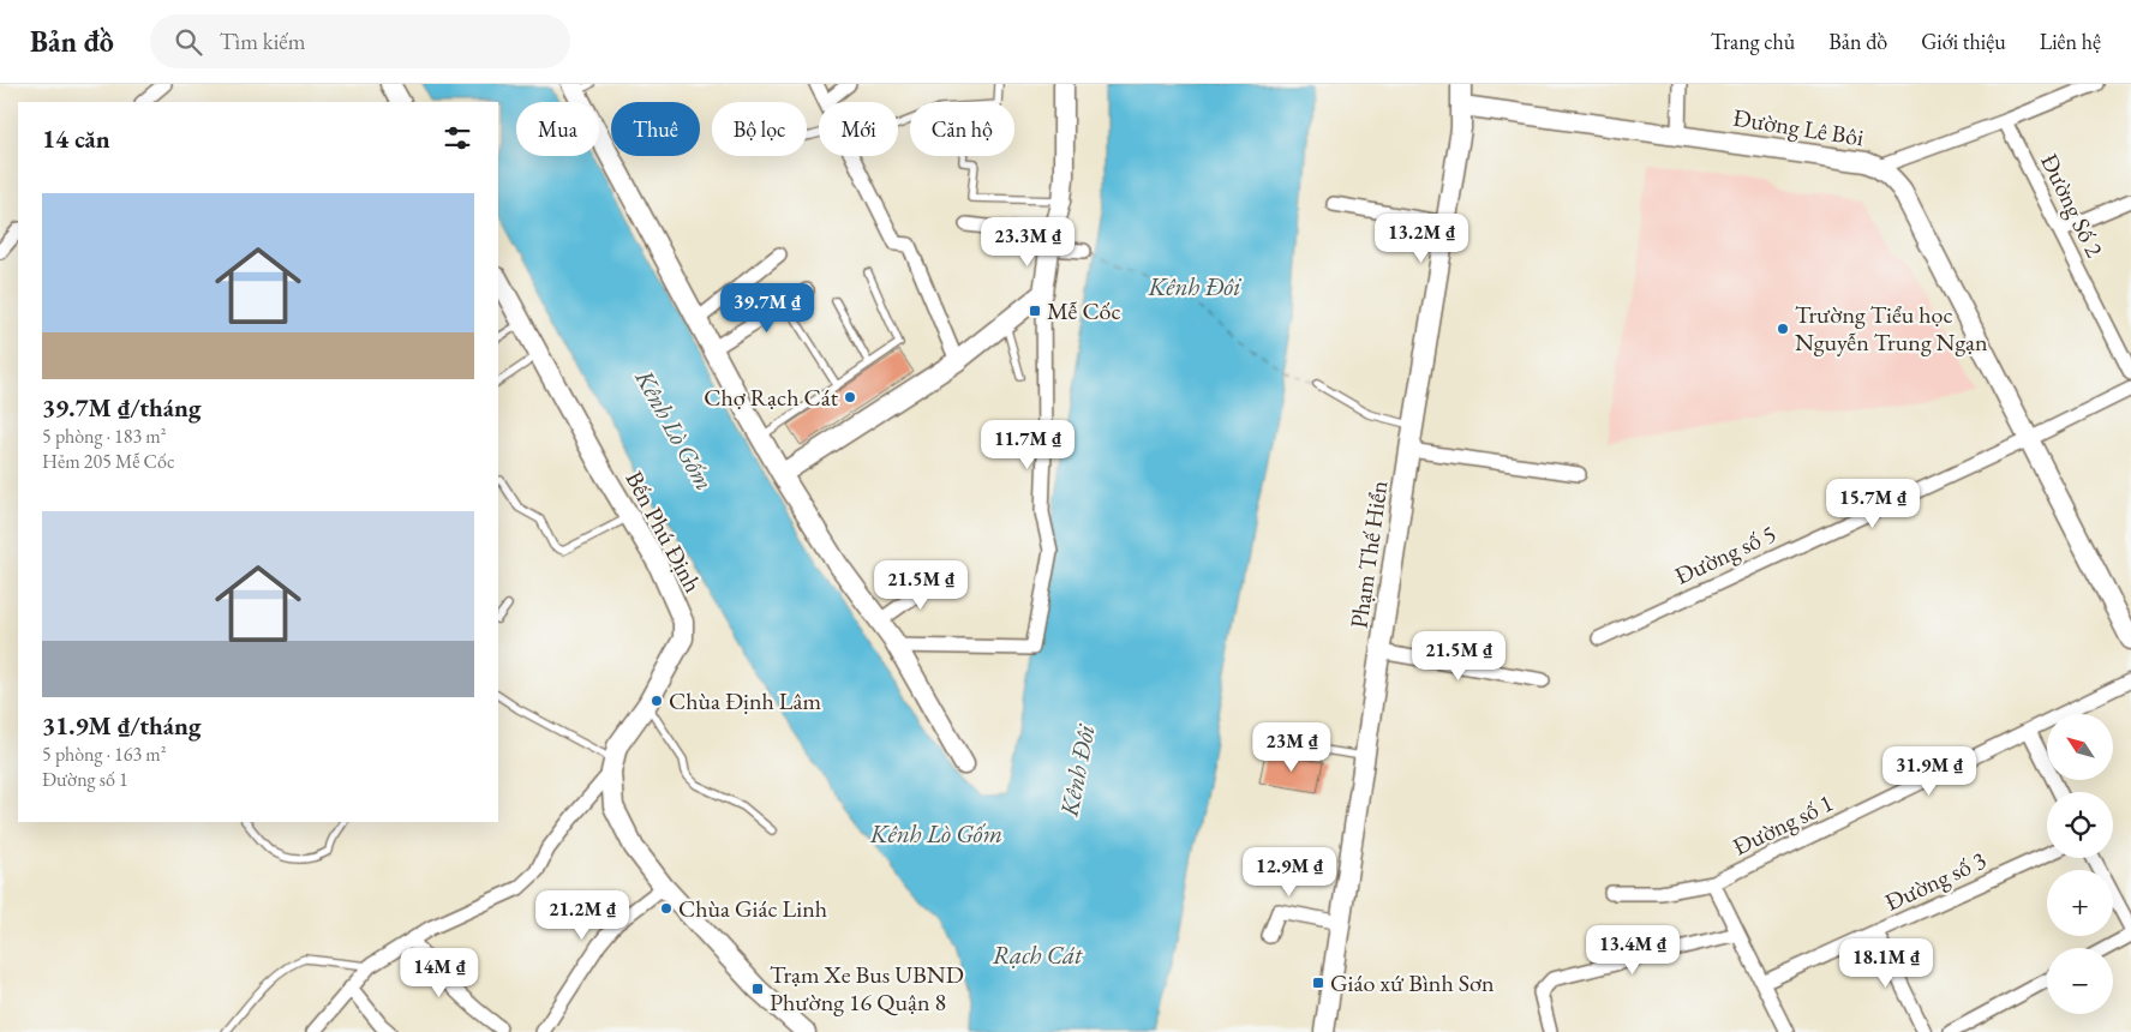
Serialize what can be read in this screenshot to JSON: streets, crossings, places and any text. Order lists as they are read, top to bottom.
{
  "streets": {
    "street": [
      "Đường Lê Bôi",
      "Đường Số 2",
      "Bến Phú Định",
      "Phạm Thế Hiển",
      "Đường số 5",
      "Đường số 1",
      "Đường số 3"
    ]
  },
  "crossings": [
    ["Đường Lê Bôi", "Phạm Thế Hiển"],
    ["Đường Lê Bôi", "Đường số 5"]
  ],
  "water": ["Kênh Đôi", "Kênh Lò Gốm", "Rạch Cát"],
  "places": {
    "transit": ["Mễ Cốc", "Giáo xứ Bình Sơn", "Trạm Xe Bus UBND Phường 16 Quận 8"],
    "other": [
      "Trường Tiểu học Nguyễn Trung Ngạn",
      "Chợ Rạch Cát",
      "Chùa Định Lâm",
      "Chùa Giác Linh"
    ]
  },
  "north": "top left",
  "page": {
    "header": "Bản đồ",
    "search": "Tìm kiếm",
    "nav": [
      "Trang chủ",
      "Bản đồ",
      "Giới thiệu",
      "Liên hệ"
    ],
    "chip": [
      "Mua",
      "Thuê",
      "Bộ lọc",
      "Mới",
      "Căn hộ"
    ],
    "heading": "14 căn",
    "list": [
      {
        "name": "39.7M ₫/tháng",
        "note": "5 phòng · 183 m² · Hẻm 205 Mễ Cốc"
      },
      {
        "name": "31.9M ₫/tháng",
        "note": "5 phòng · 163 m² · Đường số 1"
      }
    ],
    "price": [
      "13.2M ₫",
      "23.3M ₫",
      "39.7M ₫",
      "11.7M ₫",
      "15.7M ₫",
      "21.5M ₫",
      "21.5M ₫",
      "23M ₫",
      "31.9M ₫",
      "12.9M ₫",
      "21.2M ₫",
      "13.4M ₫",
      "18.1M ₫",
      "14M ₫"
    ],
    "map_buttons": ["+", "−"]
  }
}
